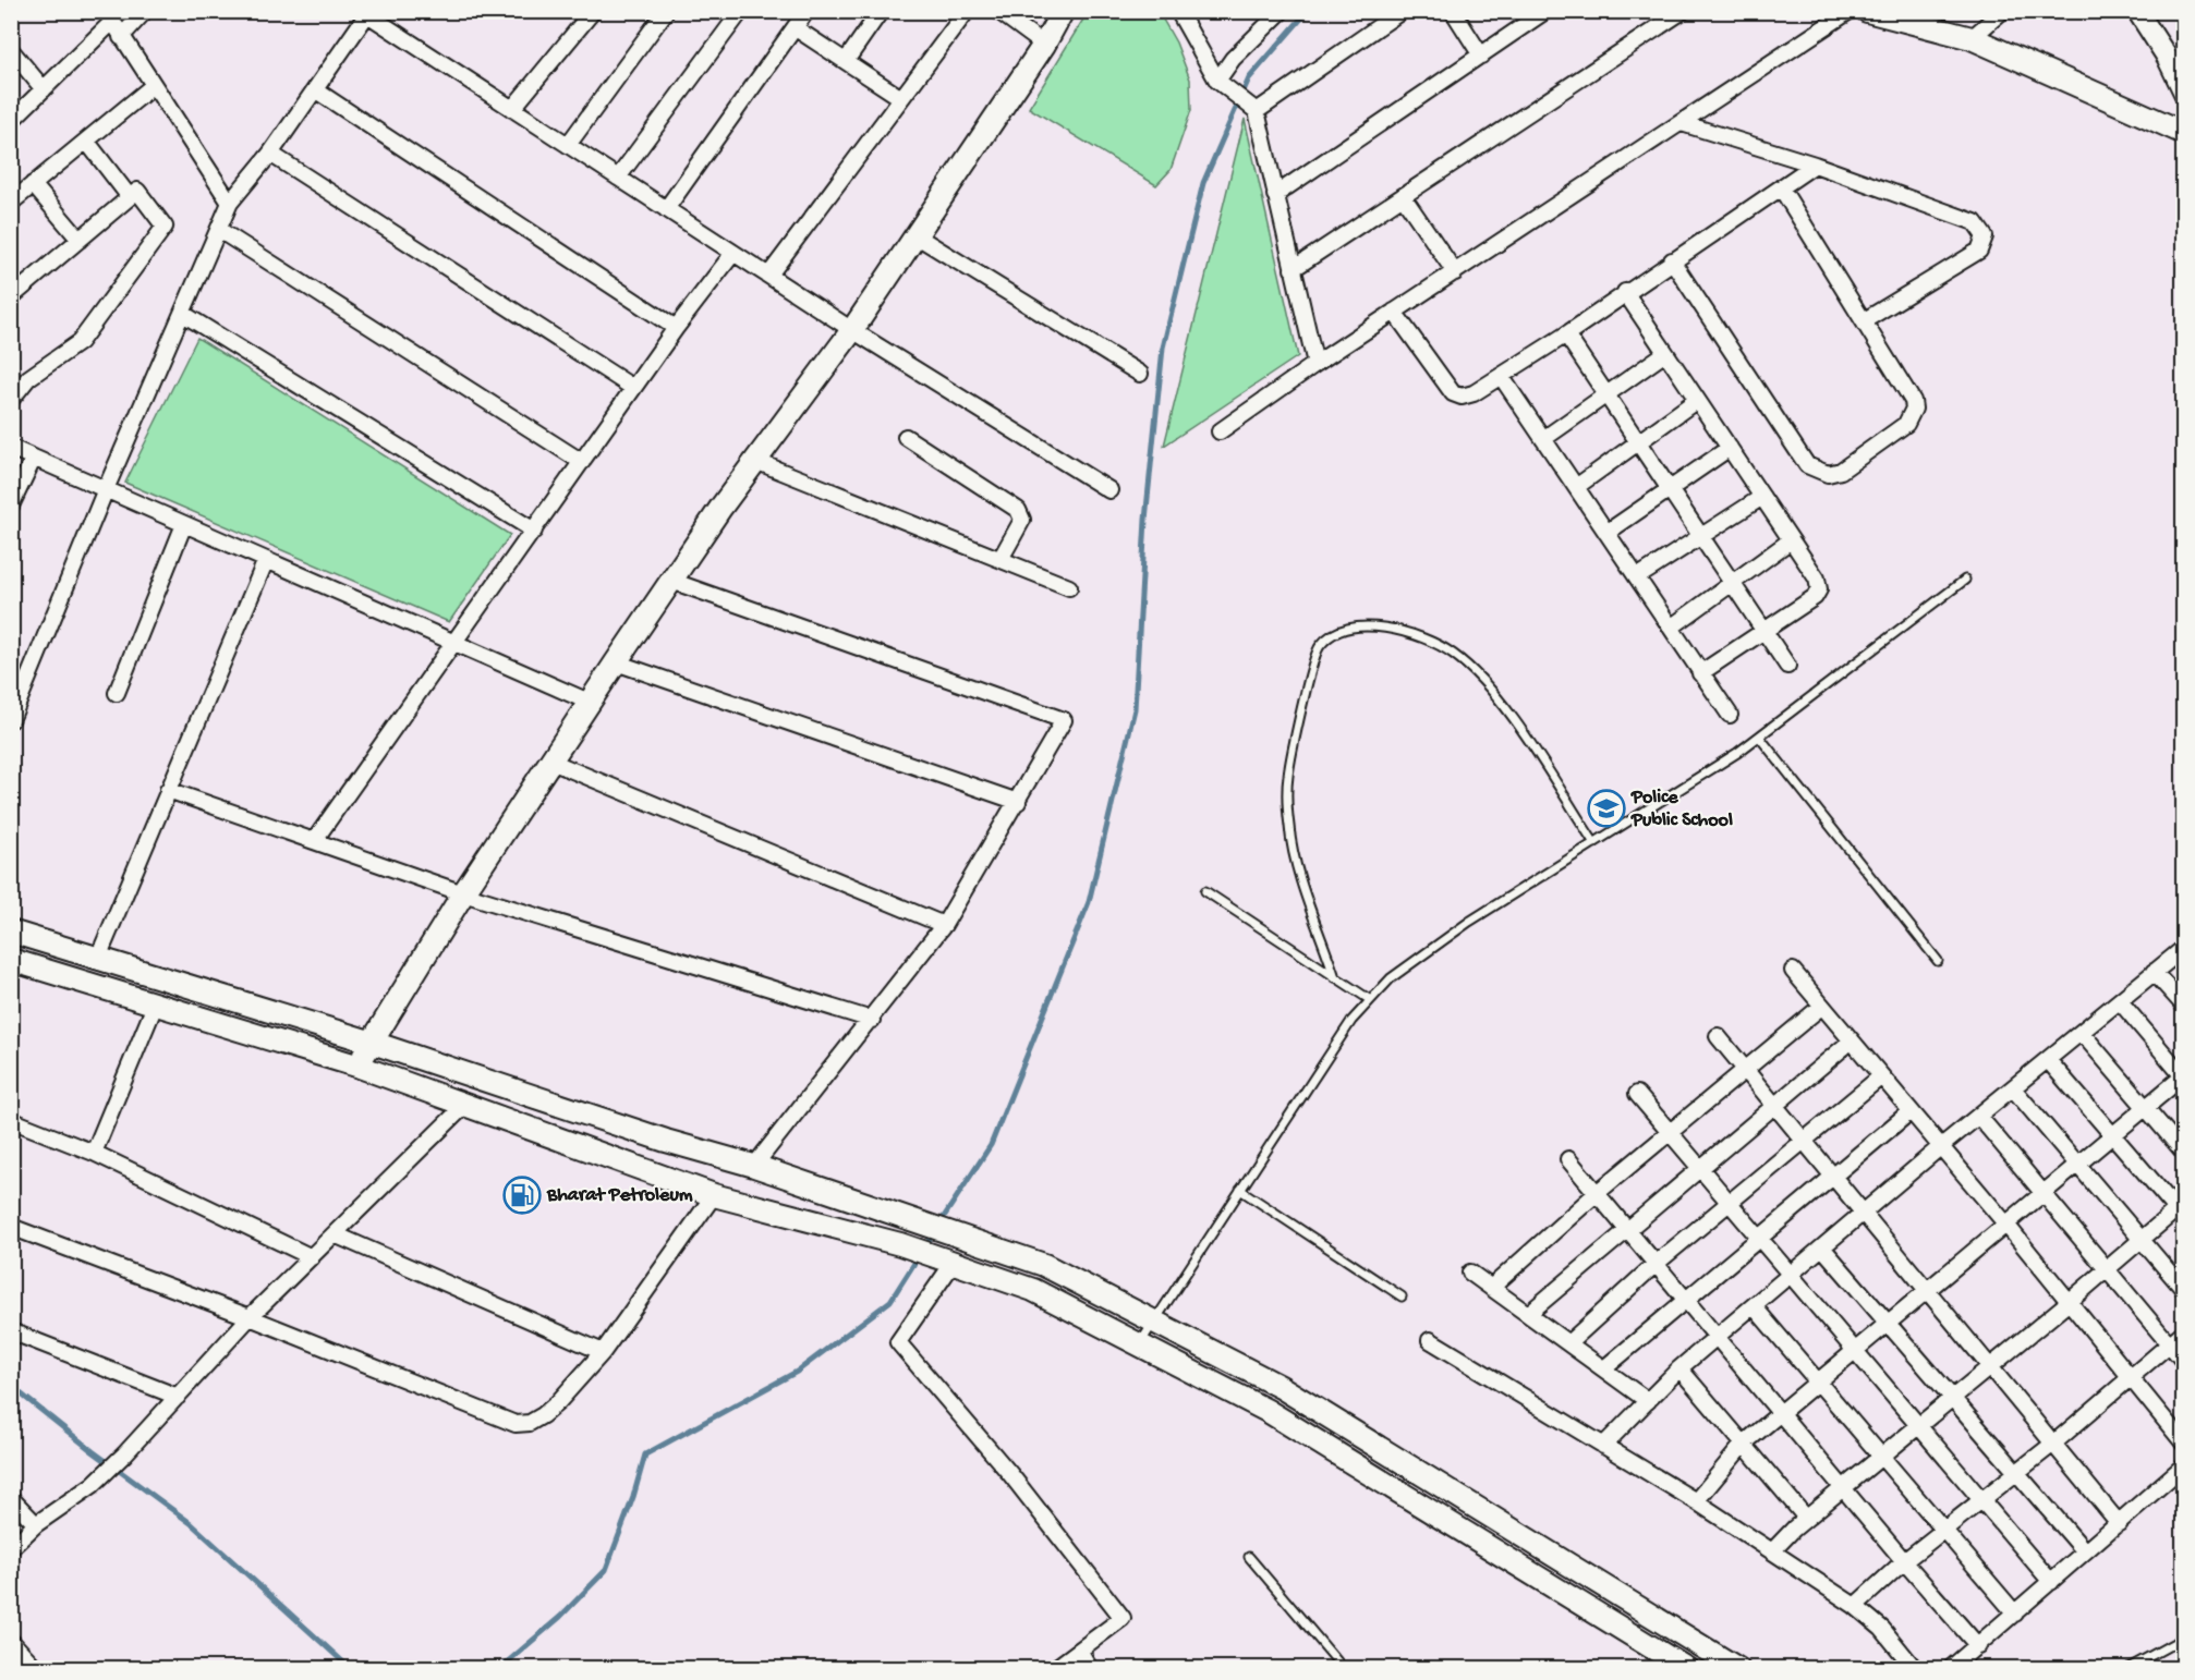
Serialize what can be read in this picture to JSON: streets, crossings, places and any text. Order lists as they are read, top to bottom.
{
  "places": {
    "school or university": ["Police Public School"],
    "fuel station": ["Bharat Petroleum"]
  }
}
